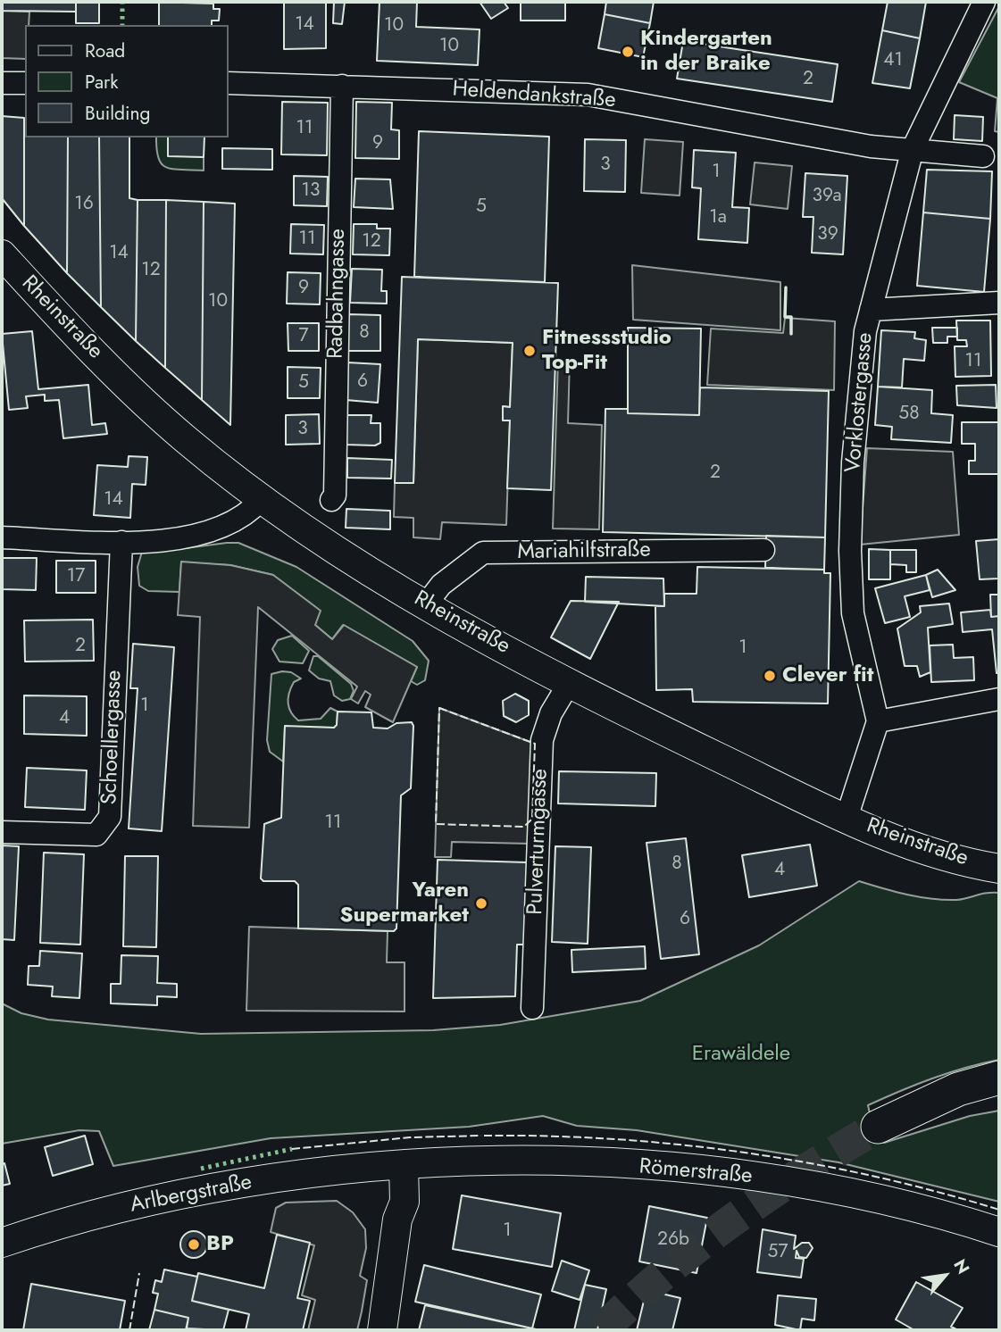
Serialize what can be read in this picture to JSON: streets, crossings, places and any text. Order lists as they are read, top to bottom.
{
  "streets": {
    "main road": ["Rheinstraße", "Römerstraße", "Arlbergstraße"],
    "street": [
      "Heldendankstraße",
      "Radbahngasse",
      "Vorklostergasse",
      "Mariahilfstraße",
      "Schoellergasse",
      "Pulverturmgasse"
    ]
  },
  "crossings": [
    ["Heldendankstraße", "Radbahngasse"],
    ["Heldendankstraße", "Vorklostergasse"],
    ["Rheinstraße", "Mariahilfstraße"],
    ["Rheinstraße", "Pulverturmgasse"],
    ["Römerstraße", "Arlbergstraße"]
  ],
  "parks": ["Erawäldele"],
  "places": [
    "Kindergarten in der Braike",
    "Fitnessstudio Top-Fit",
    "Clever fit",
    "Yaren Supermarket",
    "BP"
  ],
  "house_numbers": [
    "14",
    "10",
    "10",
    "41",
    "2",
    "11",
    "9",
    "3",
    "1",
    "13",
    "39a",
    "16",
    "5",
    "1a",
    "39",
    "11",
    "12",
    "14",
    "12",
    "9",
    "10",
    "8",
    "7",
    "11",
    "6",
    "5",
    "58",
    "3",
    "2",
    "14",
    "17",
    "2",
    "1",
    "1",
    "4",
    "11",
    "8",
    "4",
    "6",
    "1",
    "26b",
    "57"
  ],
  "legend": ["Road", "Park", "Building"],
  "north": "top right"
}
